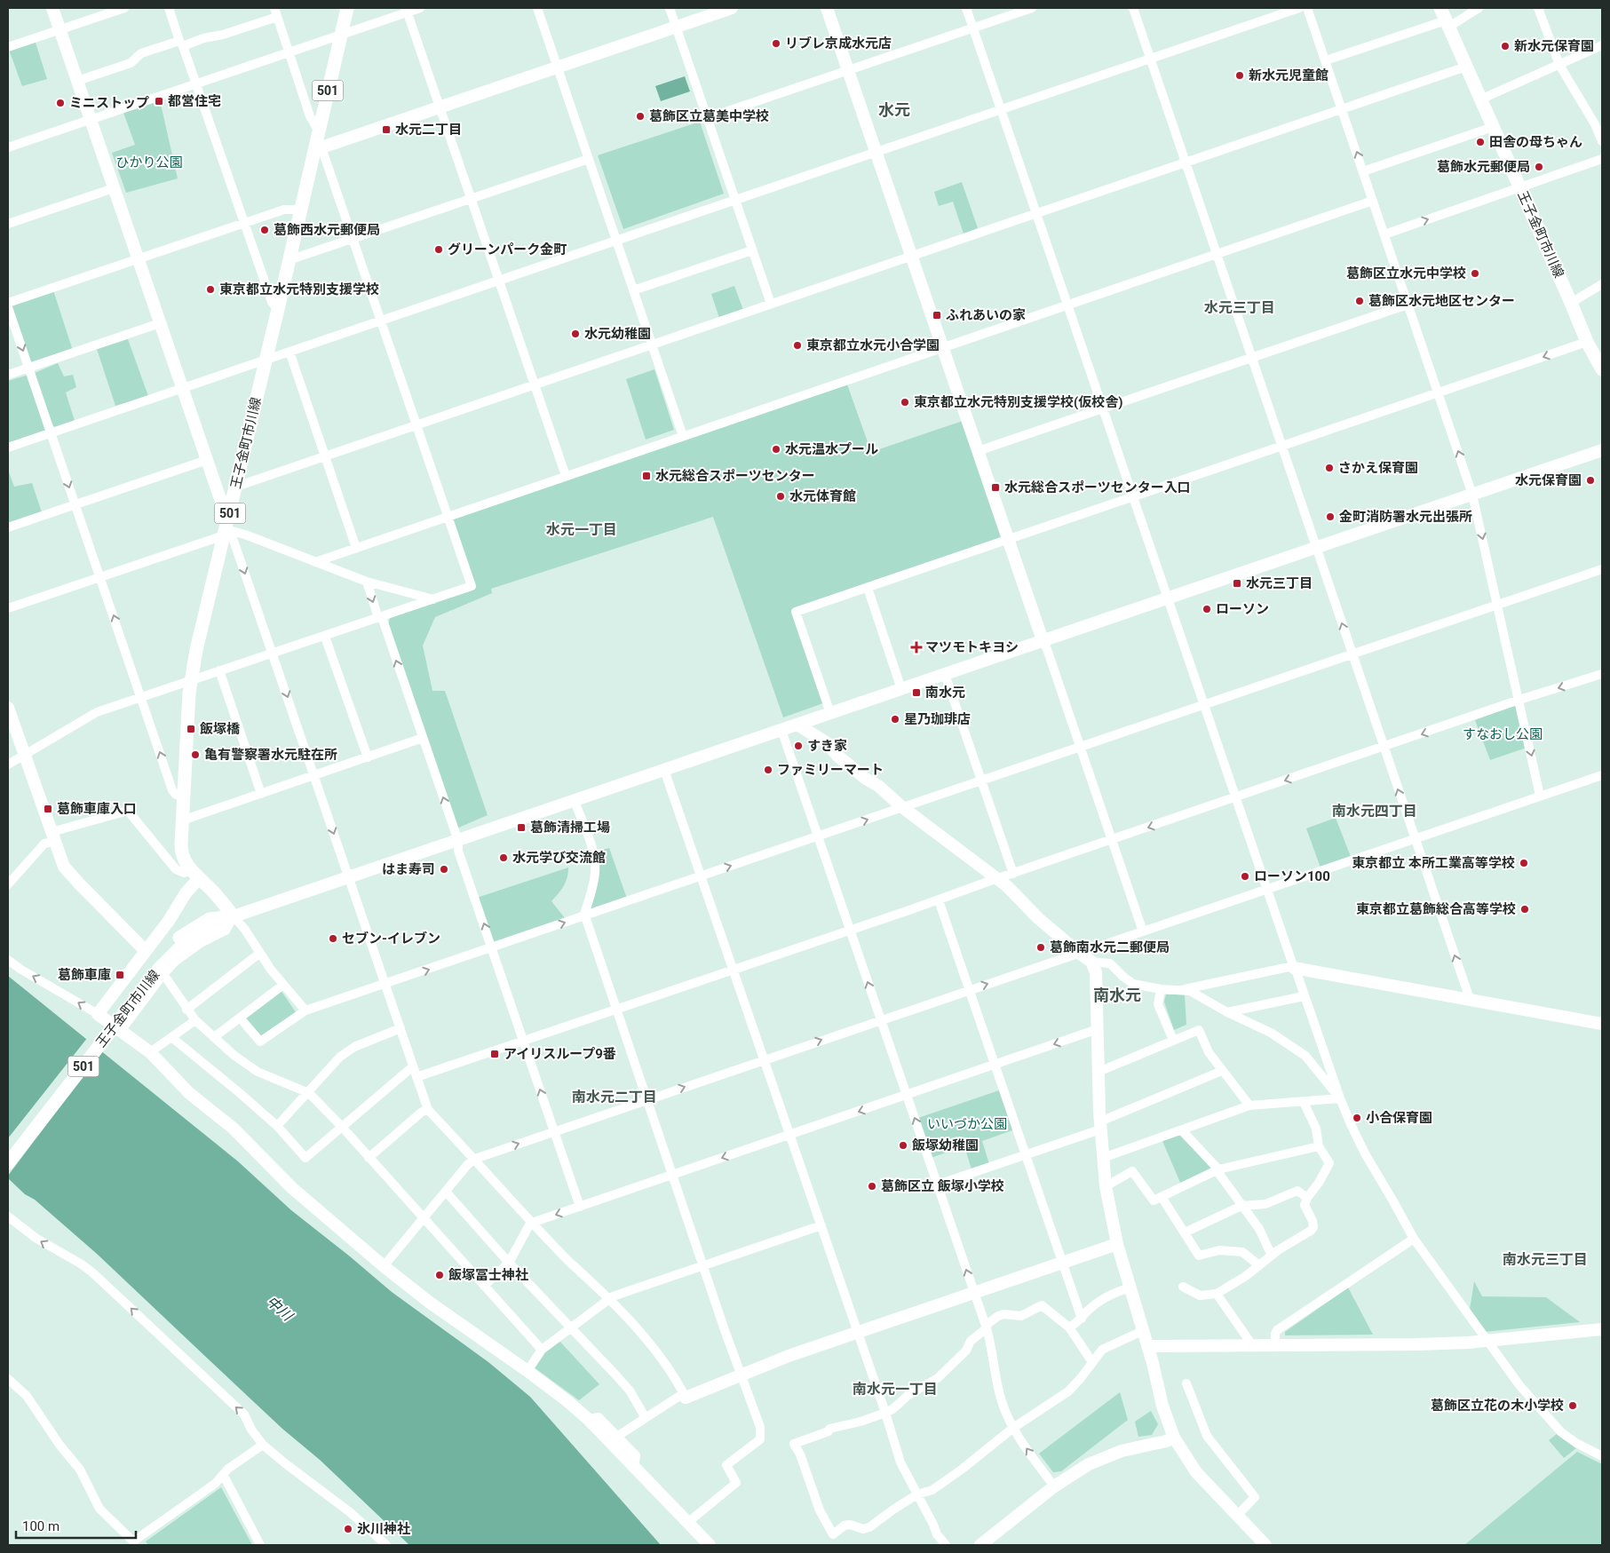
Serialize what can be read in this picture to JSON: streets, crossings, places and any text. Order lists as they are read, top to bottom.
{
  "streets": {
    "main road": ["501", "王子金町市川線"]
  },
  "districts": [
    "水元",
    "水元三丁目",
    "水元一丁目",
    "南水元四丁目",
    "南水元",
    "南水元二丁目",
    "南水元三丁目",
    "南水元一丁目"
  ],
  "water": ["中川"],
  "parks": ["ひかり公園", "すなおし公園", "いいづか公園"],
  "places": {
    "other": [
      "リブレ京成水元店",
      "新水元保育園",
      "新水元児童館",
      "ミニストップ",
      "葛飾区立葛美中学校",
      "田舎の母ちゃん",
      "葛飾水元郵便局",
      "葛飾西水元郵便局",
      "グリーンパーク金町",
      "葛飾区立水元中学校",
      "東京都立水元特別支援学校",
      "葛飾区水元地区センター",
      "水元幼稚園",
      "東京都立水元小合学園",
      "東京都立水元特別支援学校(仮校舎)",
      "水元温水プール",
      "さかえ保育園",
      "水元保育園",
      "水元体育館",
      "金町消防署水元出張所",
      "ローソン",
      "星乃珈琲店",
      "すき家",
      "亀有警察署水元駐在所",
      "ファミリーマート",
      "水元学び交流館",
      "東京都立 本所工業高等学校",
      "はま寿司",
      "ローソン100",
      "東京都立葛飾総合高等学校",
      "セブン-イレブン",
      "葛飾南水元二郵便局",
      "小合保育園",
      "飯塚幼稚園",
      "葛飾区立 飯塚小学校",
      "飯塚冨士神社",
      "葛飾区立花の木小学校",
      "氷川神社"
    ],
    "transit": [
      "都営住宅",
      "水元二丁目",
      "ふれあいの家",
      "水元総合スポーツセンター",
      "水元総合スポーツセンター入口",
      "水元三丁目",
      "南水元",
      "飯塚橋",
      "葛飾車庫入口",
      "葛飾清掃工場",
      "葛飾車庫",
      "アイリスループ9番"
    ],
    "health": ["マツモトキヨシ"]
  },
  "scale_bar": "100 m"
}
